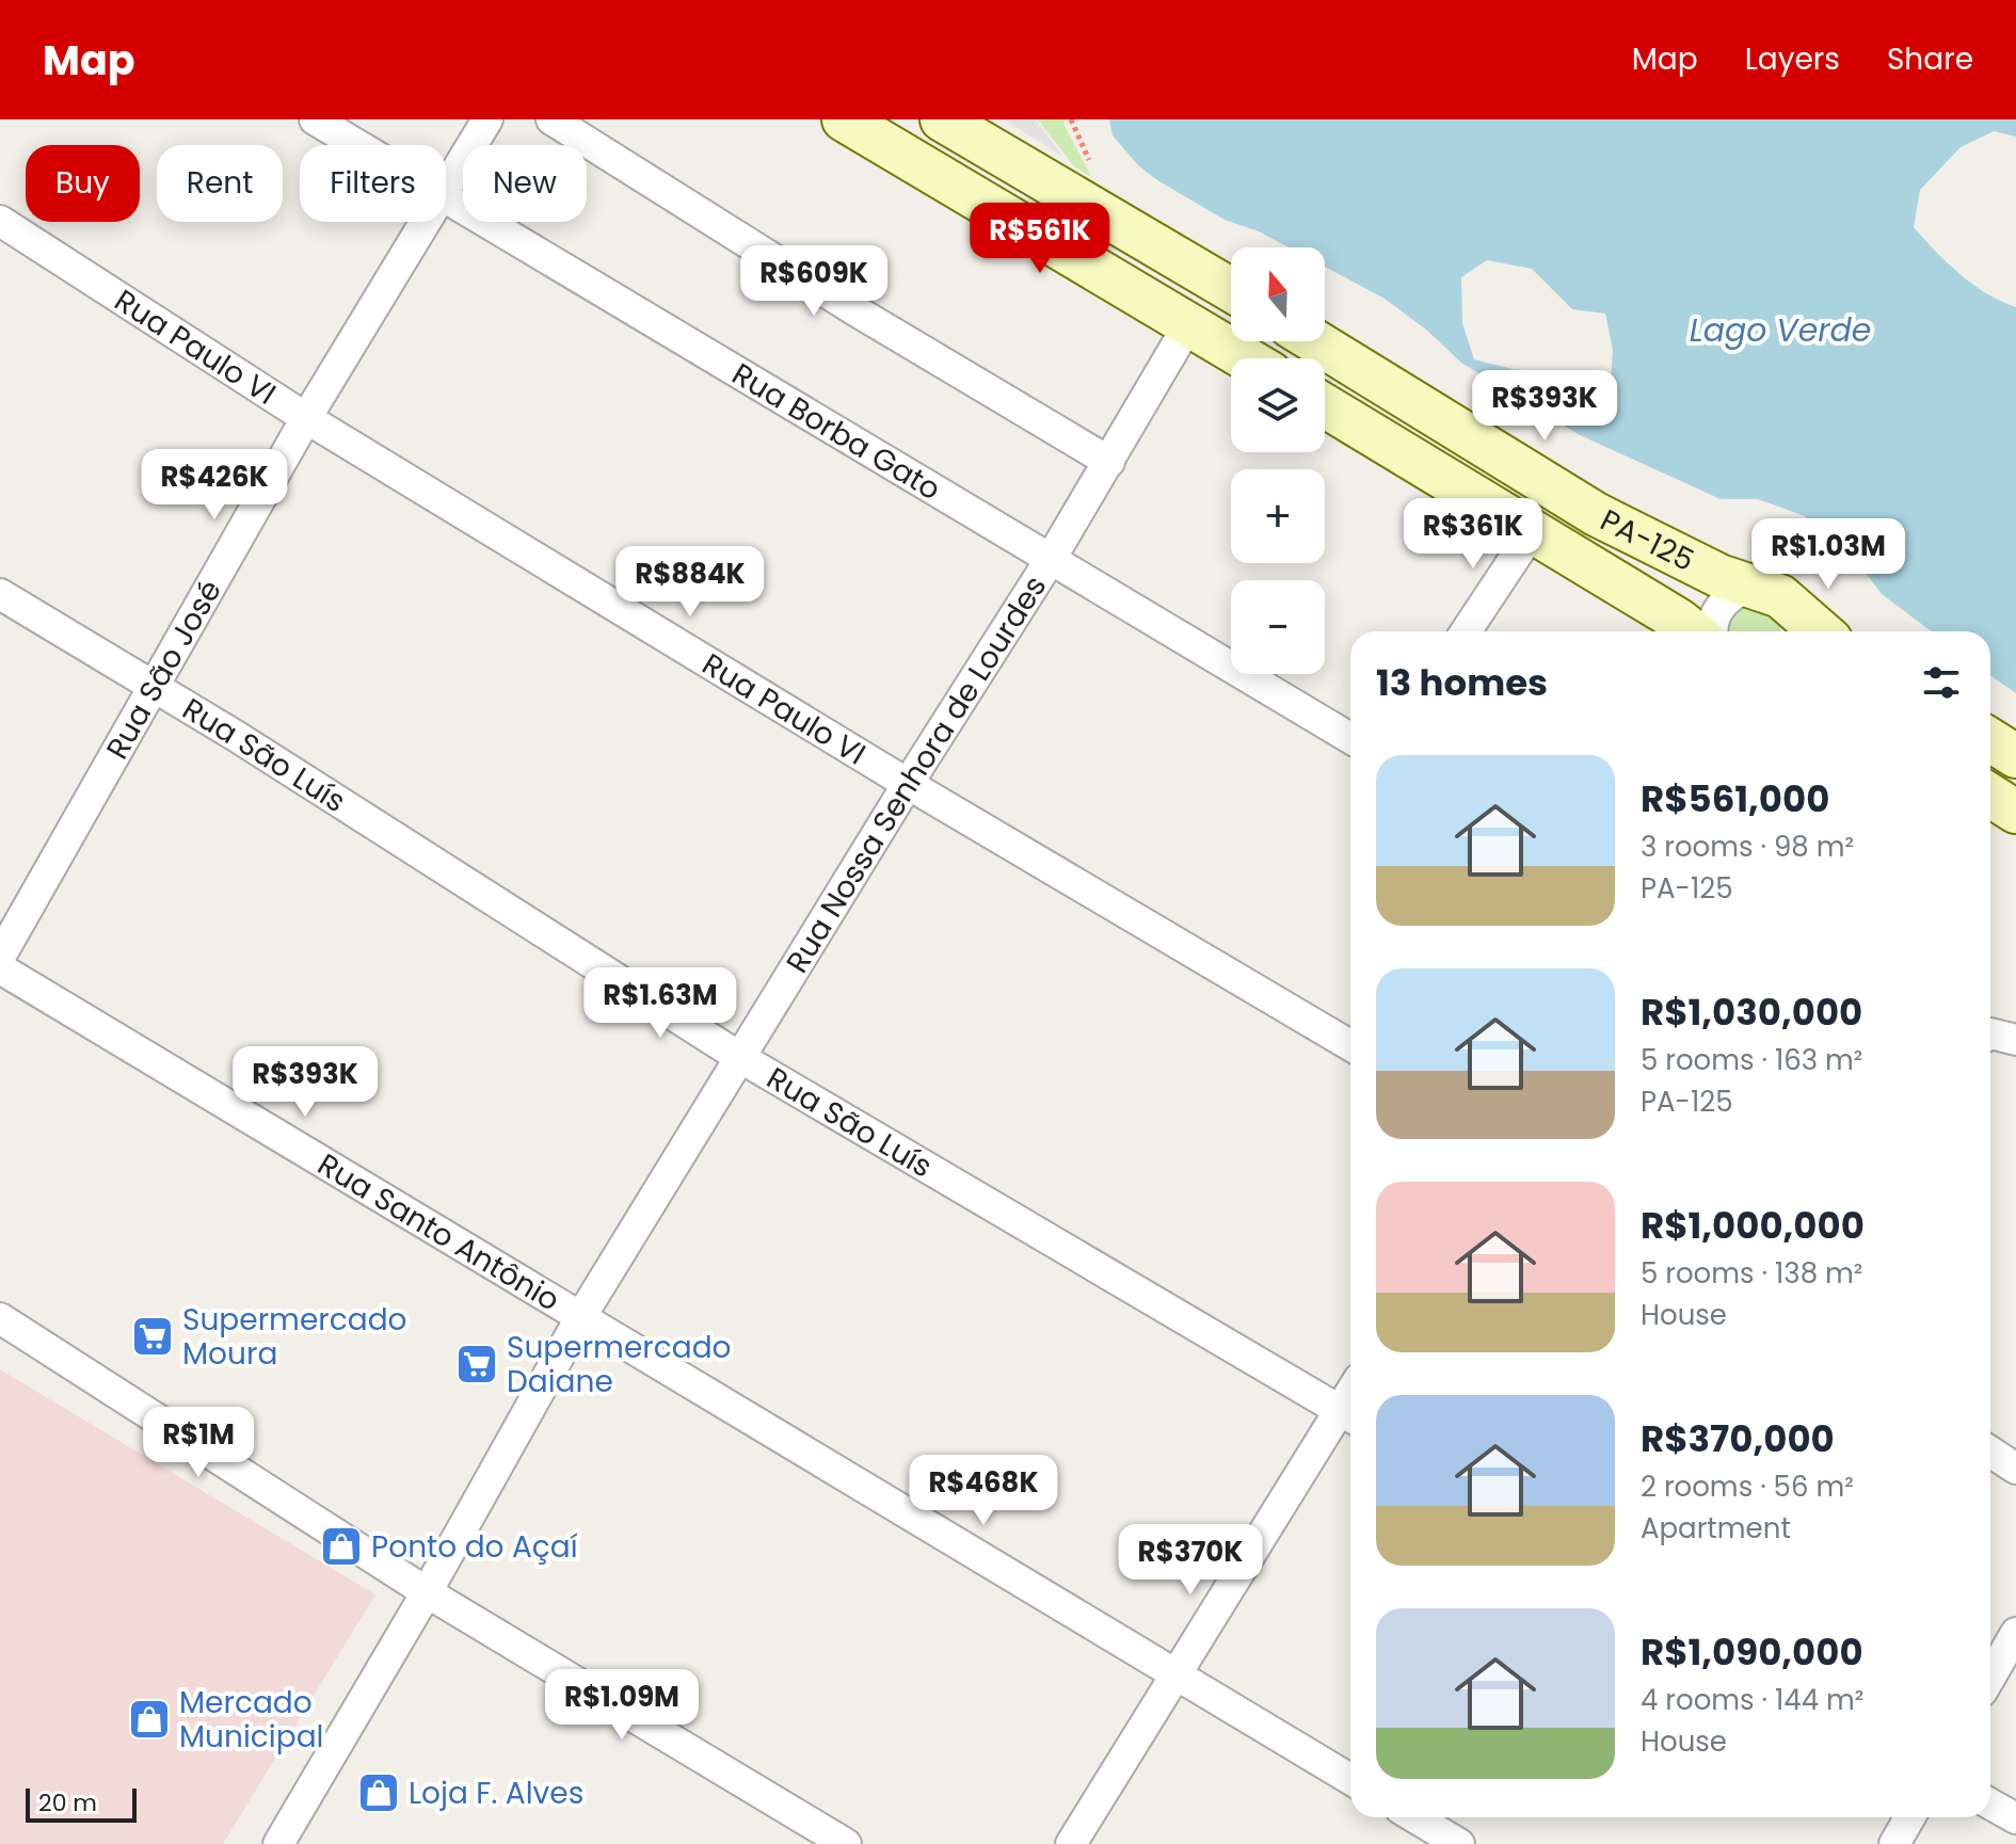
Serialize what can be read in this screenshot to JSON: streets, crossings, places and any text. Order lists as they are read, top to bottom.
{
  "streets": {
    "street": [
      "Rua Paulo VI",
      "Rua Borba Gato",
      "PA-125",
      "Rua São José",
      "Rua São Luís",
      "Rua Nossa Senhora de Lourdes",
      "Rua Santo Antônio"
    ]
  },
  "crossings": [
    ["Rua Paulo VI", "Rua São José"],
    ["Rua Paulo VI", "Rua Nossa Senhora de Lourdes"],
    ["Rua Borba Gato", "Rua Nossa Senhora de Lourdes"],
    ["Rua São José", "Rua São Luís"],
    ["Rua São Luís", "Rua Nossa Senhora de Lourdes"],
    ["Rua Nossa Senhora de Lourdes", "Rua Santo Antônio"]
  ],
  "water": ["Lago Verde"],
  "places": {
    "supermarket": ["Supermercado Moura", "Supermercado Daiane"],
    "shop": ["Ponto do Açaí", "Mercado Municipal", "Loja F. Alves"]
  },
  "scale_bar": "20 m",
  "north": "top",
  "page": {
    "header": "Map",
    "nav": ["Map", "Layers", "Share"],
    "chip": [
      "Buy",
      "Rent",
      "Filters",
      "New"
    ],
    "price": [
      "R$561K",
      "R$609K",
      "R$393K",
      "R$426K",
      "R$361K",
      "R$1.03M",
      "R$884K",
      "R$1.63M",
      "R$393K",
      "R$1M",
      "R$468K",
      "R$370K",
      "R$1.09M"
    ],
    "map_buttons": ["+", "−"],
    "heading": "13 homes",
    "list": [
      {
        "name": "R$561,000",
        "note": "3 rooms · 98 m² · PA-125"
      },
      {
        "name": "R$1,030,000",
        "note": "5 rooms · 163 m² · PA-125"
      },
      {
        "name": "R$1,000,000",
        "note": "5 rooms · 138 m² · House"
      },
      {
        "name": "R$370,000",
        "note": "2 rooms · 56 m² · Apartment"
      },
      {
        "name": "R$1,090,000",
        "note": "4 rooms · 144 m² · House"
      }
    ],
    "scale": "20 m"
  }
}
